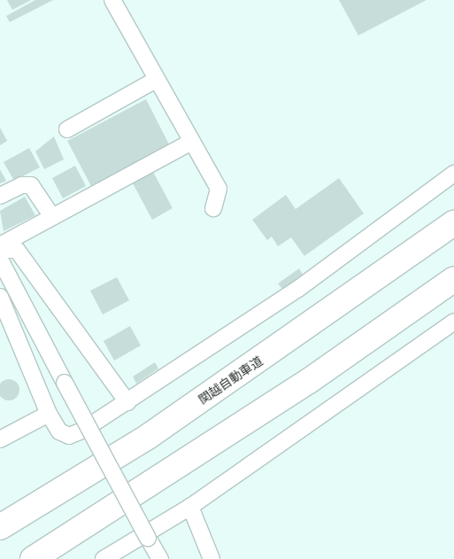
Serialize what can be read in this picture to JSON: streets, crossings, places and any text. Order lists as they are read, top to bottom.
{
  "streets": {
    "highway": ["関越自動車道"]
  }
}
